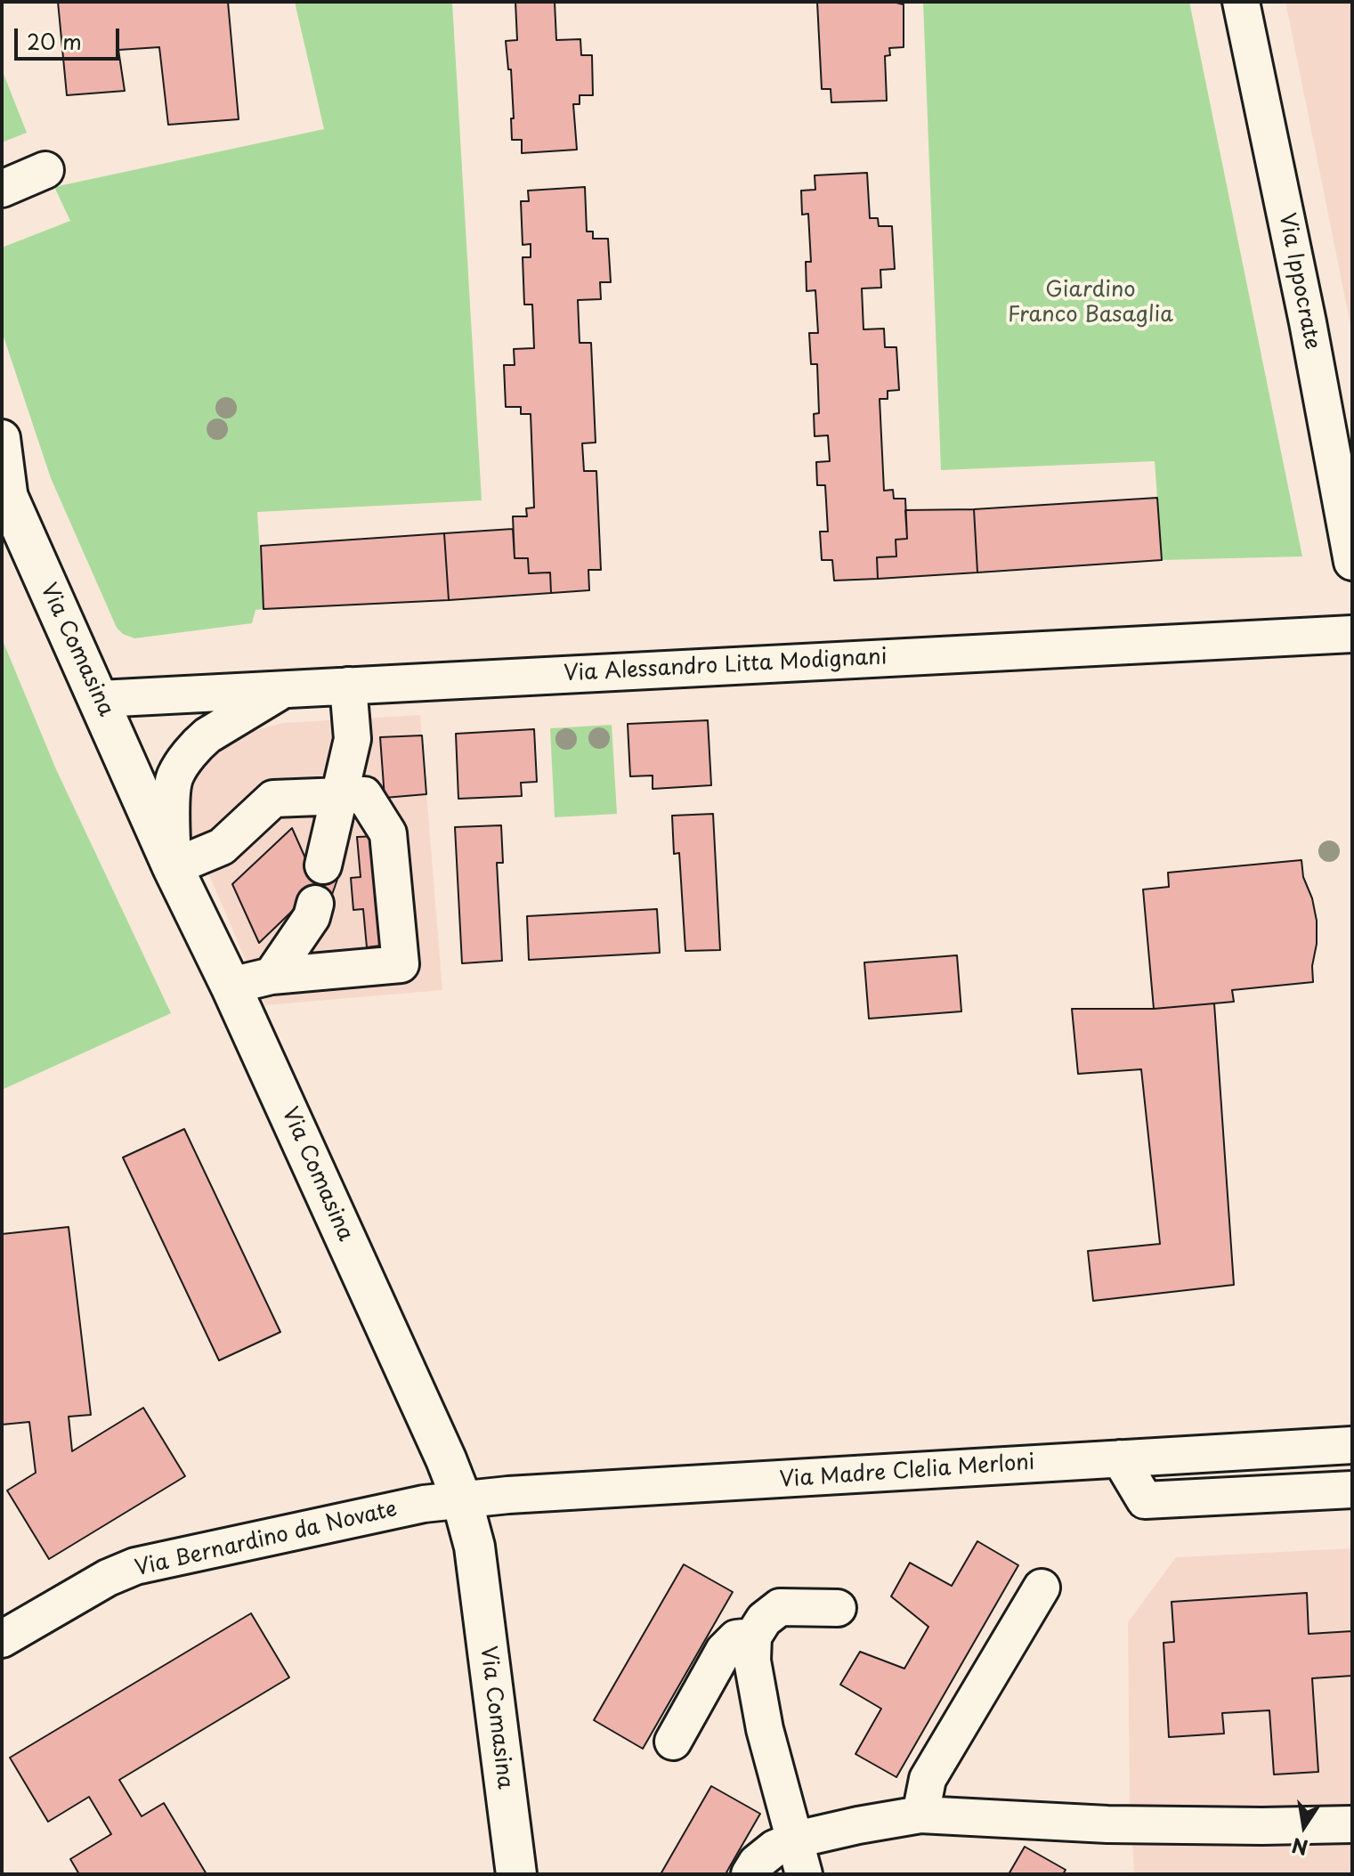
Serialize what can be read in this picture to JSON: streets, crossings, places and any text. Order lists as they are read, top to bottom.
{
  "streets": {
    "main road": ["Via Comasina"],
    "street": [
      "Via Ippocrate",
      "Via Alessandro Litta Modignani",
      "Via Madre Clelia Merloni",
      "Via Bernardino da Novate"
    ]
  },
  "crossings": [
    ["Via Comasina", "Via Alessandro Litta Modignani"],
    ["Via Comasina", "Via Madre Clelia Merloni"],
    ["Via Comasina", "Via Bernardino da Novate"],
    ["Via Madre Clelia Merloni", "Via Bernardino da Novate"]
  ],
  "parks": ["Giardino Franco Basaglia"],
  "scale_bar": "20 m",
  "north": "bottom"
}
